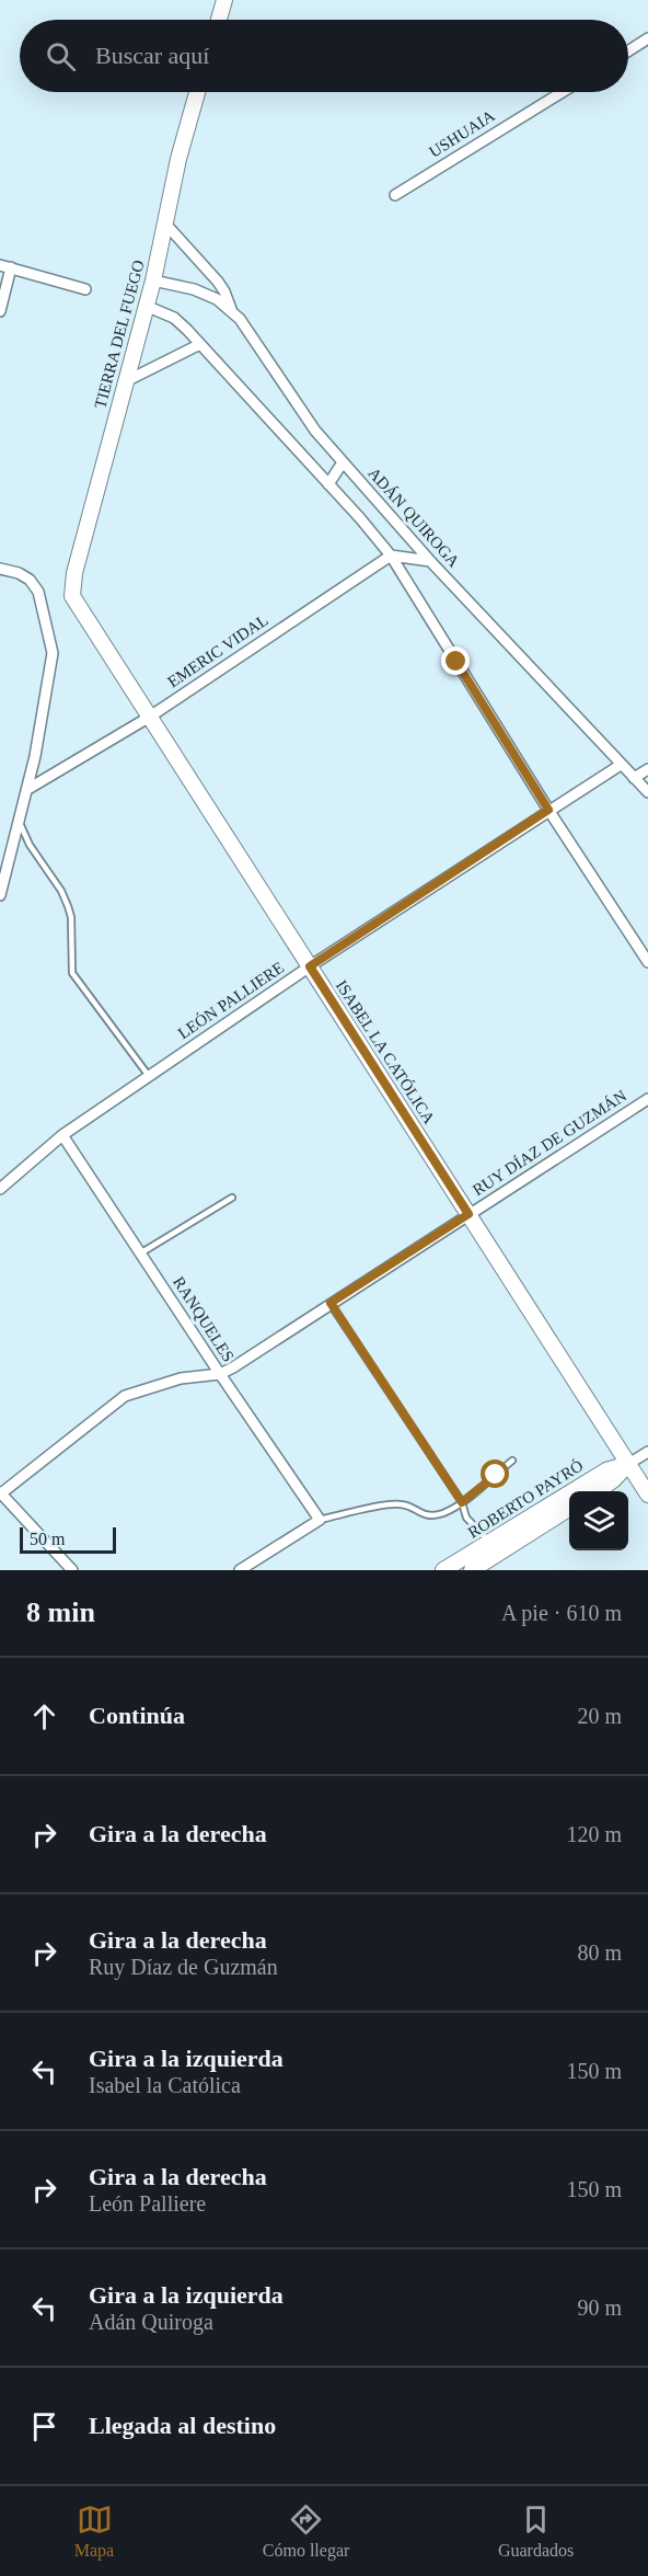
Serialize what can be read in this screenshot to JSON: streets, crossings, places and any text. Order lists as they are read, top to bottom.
{
  "streets": {
    "main road": ["TIERRA DEL FUEGO", "ISABEL LA CATÓLICA", "ROBERTO PAYRÓ"],
    "street": [
      "USHUAIA",
      "ADÁN QUIROGA",
      "EMERIC VIDAL",
      "LEÓN PALLIERE",
      "RUY DÍAZ DE GUZMÁN",
      "RANQUELES"
    ]
  },
  "crossings": [
    ["TIERRA DEL FUEGO", "ADÁN QUIROGA"],
    ["TIERRA DEL FUEGO", "ISABEL LA CATÓLICA"],
    ["ADÁN QUIROGA", "LEÓN PALLIERE"],
    ["EMERIC VIDAL", "ISABEL LA CATÓLICA"],
    ["LEÓN PALLIERE", "ISABEL LA CATÓLICA"],
    ["LEÓN PALLIERE", "RANQUELES"],
    ["ISABEL LA CATÓLICA", "RUY DÍAZ DE GUZMÁN"],
    ["ISABEL LA CATÓLICA", "ROBERTO PAYRÓ"],
    ["RUY DÍAZ DE GUZMÁN", "RANQUELES"]
  ],
  "scale_bar": "50 m",
  "page": {
    "search": "Buscar aquí",
    "scale": "50 m",
    "heading": ["8 min", "A pie · 610 m"],
    "list": [
      ["Continúa", "20 m"],
      ["Gira a la derecha", "120 m"],
      ["Gira a la derecha", "Ruy Díaz de Guzmán", "80 m"],
      ["Gira a la izquierda", "Isabel la Católica", "150 m"],
      ["Gira a la derecha", "León Palliere", "150 m"],
      ["Gira a la izquierda", "Adán Quiroga", "90 m"],
      "Llegada al destino"
    ],
    "nav": ["Mapa", "Cómo llegar", "Guardados"]
  }
}
